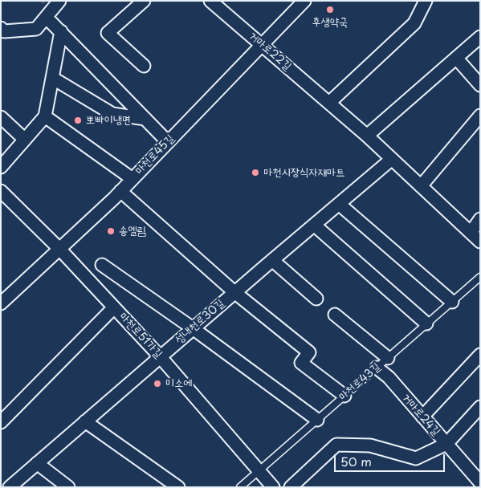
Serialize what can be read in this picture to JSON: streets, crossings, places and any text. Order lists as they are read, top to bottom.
{
  "streets": {
    "street": [
      "거마로22길",
      "마천로45길",
      "성내천로30길",
      "마천로51가길",
      "거마로24길"
    ],
    "lane": ["마천로43길"]
  },
  "crossings": [
    ["거마로22길", "마천로45길"],
    ["거마로22길", "성내천로30길"],
    ["마천로45길", "마천로51가길"],
    ["성내천로30길", "마천로51가길"],
    ["마천로51가길", "마천로43길"],
    ["마천로43길", "거마로24길"]
  ],
  "places": [
    "후생약국",
    "뽀빠이냉면",
    "마천시장식자재마트",
    "송엘림",
    "미소에"
  ],
  "scale_bar": "50 m"
}
